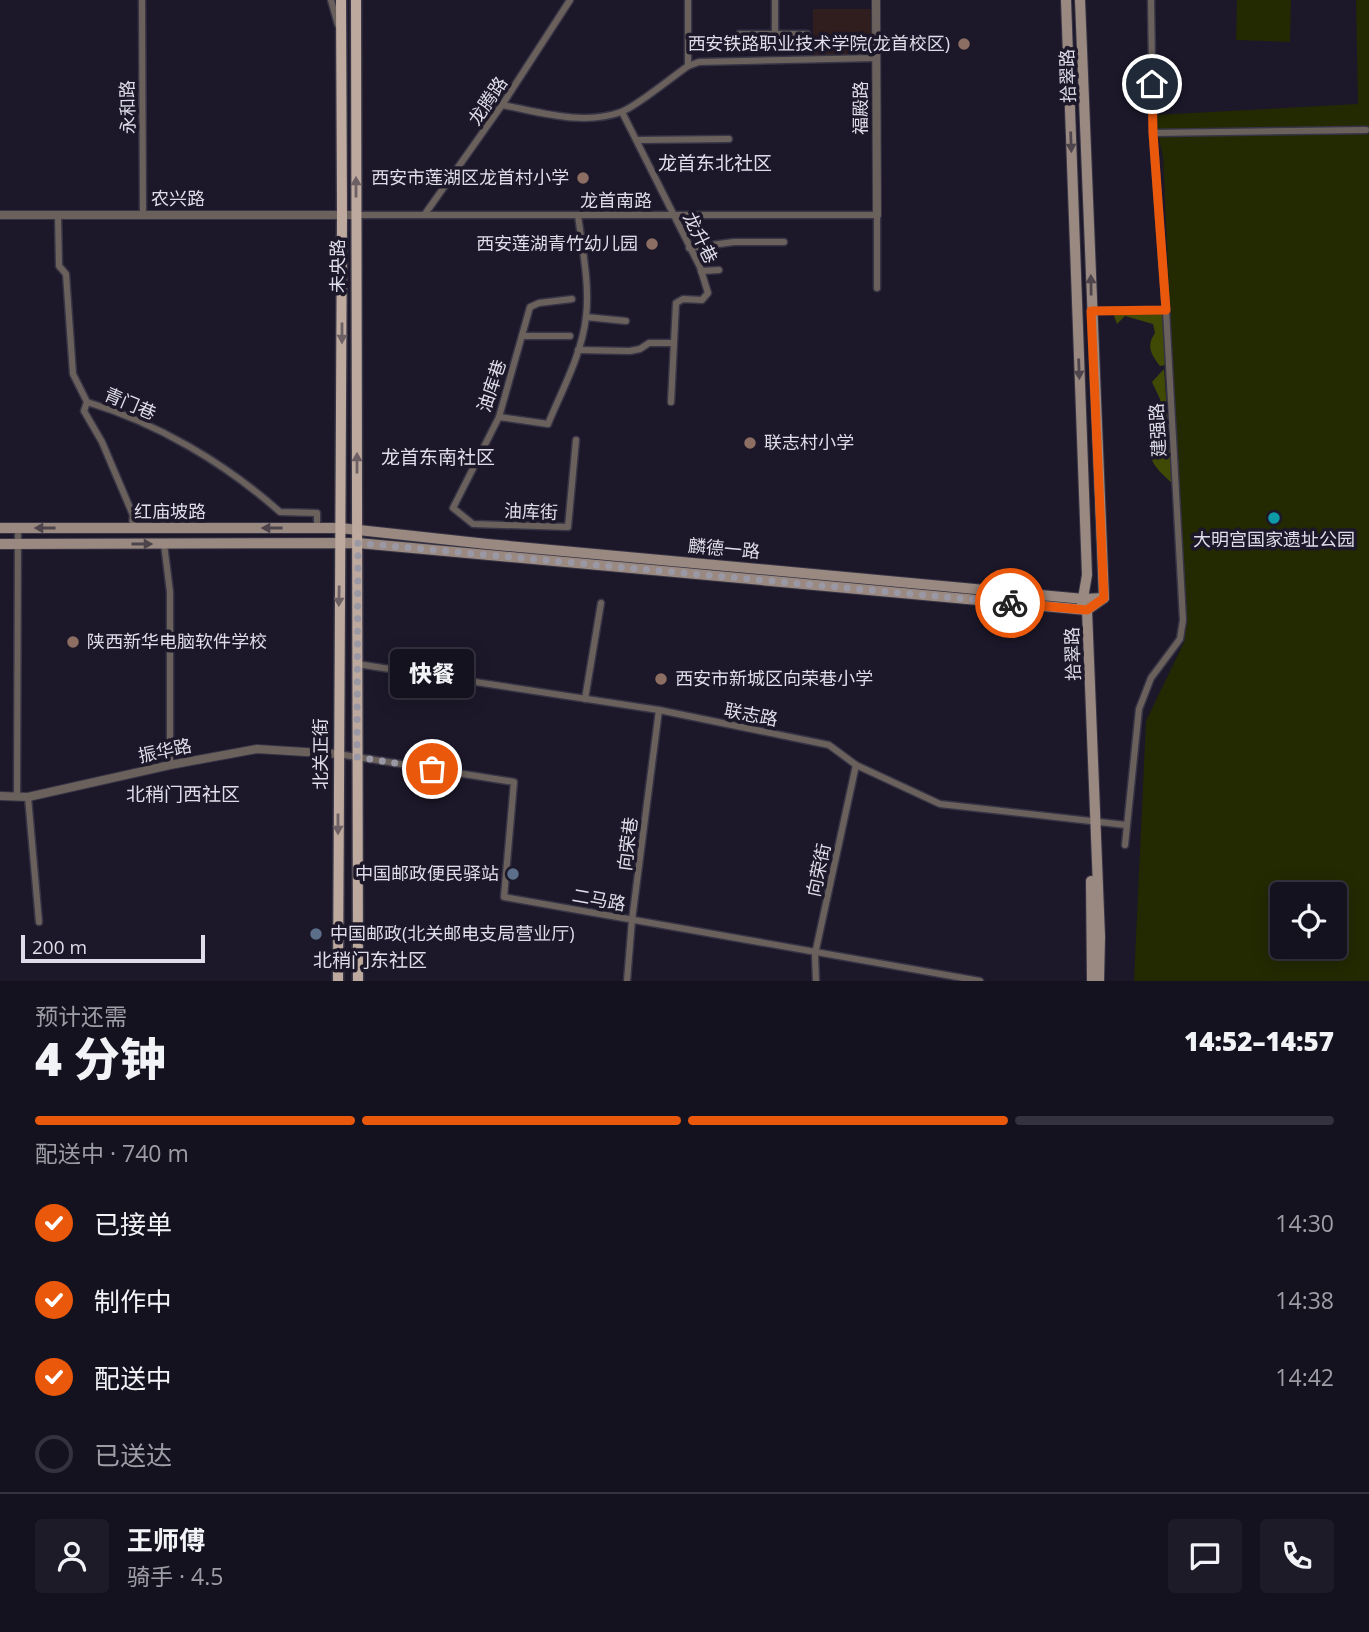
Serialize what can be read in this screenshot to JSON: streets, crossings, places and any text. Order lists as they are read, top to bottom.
{
  "streets": {
    "main road": [
      "拾翠路",
      "未央路",
      "红庙坡路",
      "麟德一路",
      "北关正街"
    ],
    "street": [
      "龙腾路",
      "永和路",
      "福殿路",
      "农兴路",
      "龙首南路",
      "龙升巷",
      "油库巷",
      "青门巷",
      "建强路",
      "油库街",
      "联志路",
      "振华路",
      "向荣巷",
      "向荣街",
      "二马路"
    ]
  },
  "crossings": [
    ["拾翠路", "麟德一路"],
    ["拾翠路", "联志路"],
    ["龙腾路", "龙首南路"],
    ["永和路", "农兴路"],
    ["福殿路", "龙首南路"],
    ["农兴路", "龙首南路"],
    ["农兴路", "未央路"],
    ["农兴路", "青门巷"],
    ["龙首南路", "龙升巷"],
    ["龙首南路", "未央路"],
    ["未央路", "红庙坡路"],
    ["未央路", "麟德一路"],
    ["未央路", "北关正街"],
    ["油库巷", "油库街"],
    ["青门巷", "红庙坡路"],
    ["建强路", "联志路"],
    ["红庙坡路", "麟德一路"],
    ["红庙坡路", "北关正街"],
    ["麟德一路", "北关正街"],
    ["联志路", "北关正街"],
    ["联志路", "向荣巷"],
    ["联志路", "向荣街"],
    ["振华路", "北关正街"],
    ["振华路", "二马路"],
    ["北关正街", "二马路"],
    ["向荣巷", "二马路"],
    ["向荣街", "二马路"]
  ],
  "districts": [
    "龙首东北社区",
    "龙首东南社区",
    "北稍门西社区",
    "北稍门东社区"
  ],
  "places": [
    "西安铁路职业技术学院(龙首校区)",
    "西安市莲湖区龙首村小学",
    "西安莲湖青竹幼儿园",
    "联志村小学",
    "大明宫国家遗址公园",
    "陕西新华电脑软件学校",
    "西安市新城区向荣巷小学",
    "快餐",
    "中国邮政便民驿站",
    "中国邮政(北关邮电支局营业厅)"
  ],
  "scale_bar": "200 m",
  "page": {
    "bubble": "快餐",
    "scale": "200 m",
    "heading": ["4 分钟", "预计还需", "14:52–14:57"],
    "panel": ["王师傅", "骑手 · 4.5"],
    "bar": "配送中 · 740 m",
    "list": [
      ["已接单", "14:30"],
      ["制作中", "14:38"],
      ["配送中", "14:42"],
      "已送达"
    ]
  }
}
